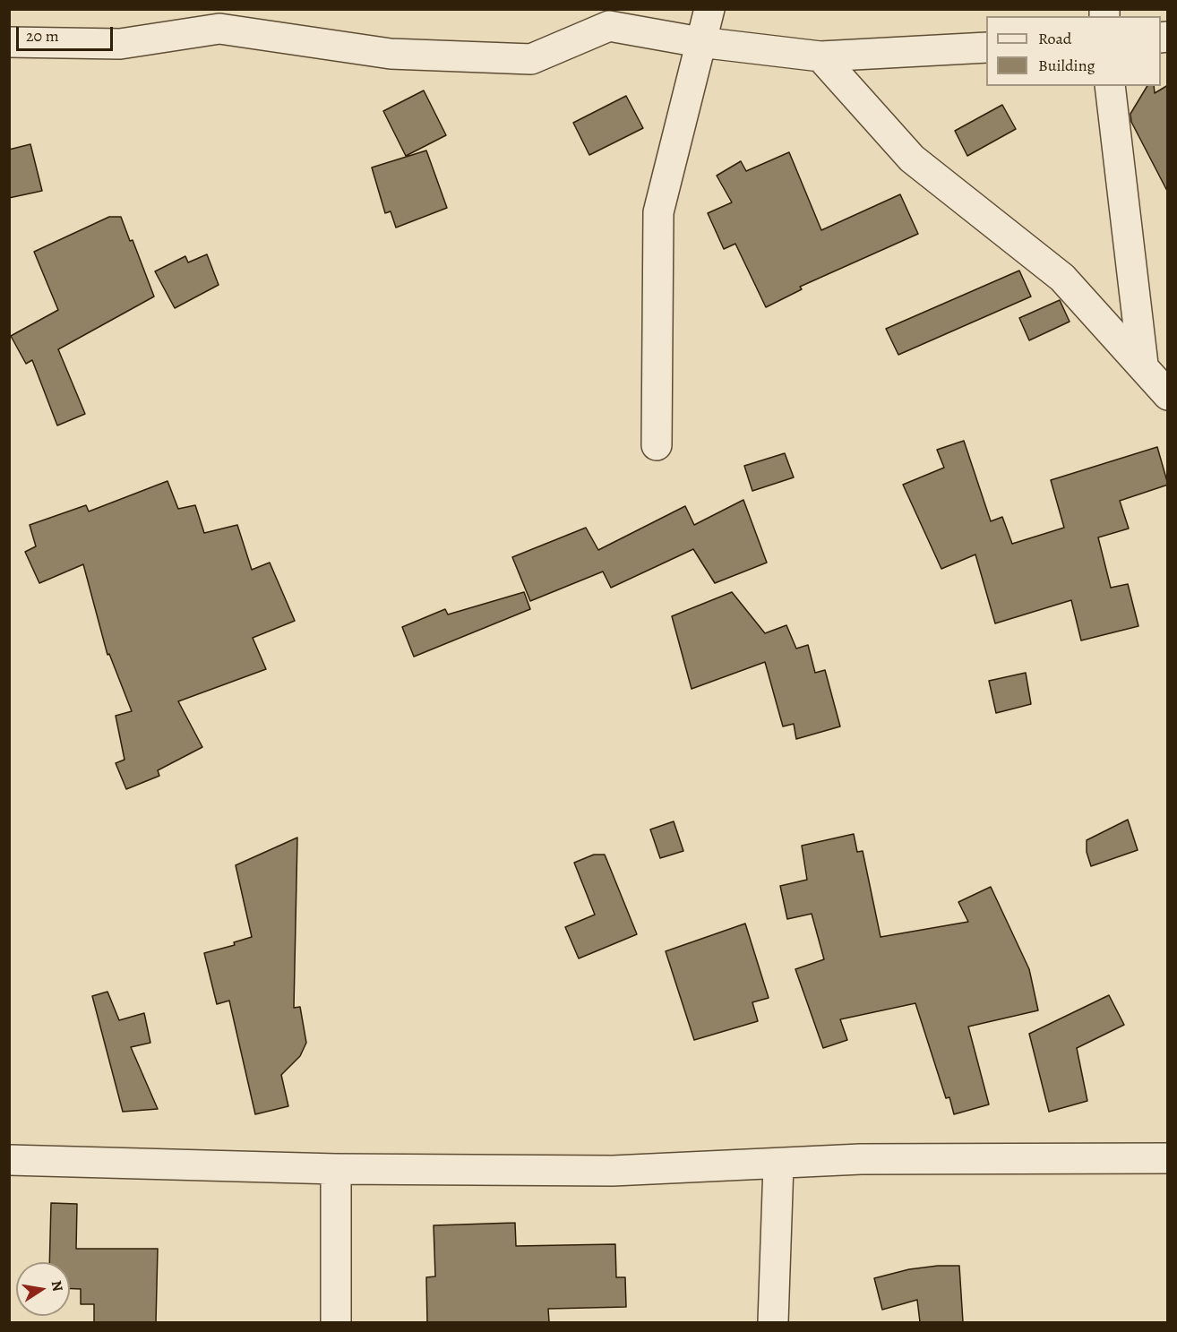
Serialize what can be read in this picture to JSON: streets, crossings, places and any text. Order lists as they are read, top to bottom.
{
  "legend": ["Road", "Building"],
  "scale_bar": "20 m",
  "north": "right"
}
